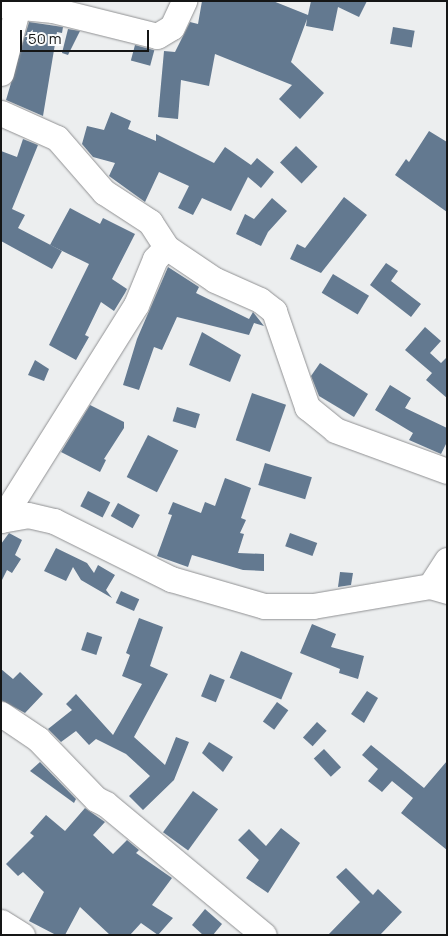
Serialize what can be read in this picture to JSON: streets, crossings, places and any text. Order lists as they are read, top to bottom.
{
  "scale_bar": "50 m"
}
